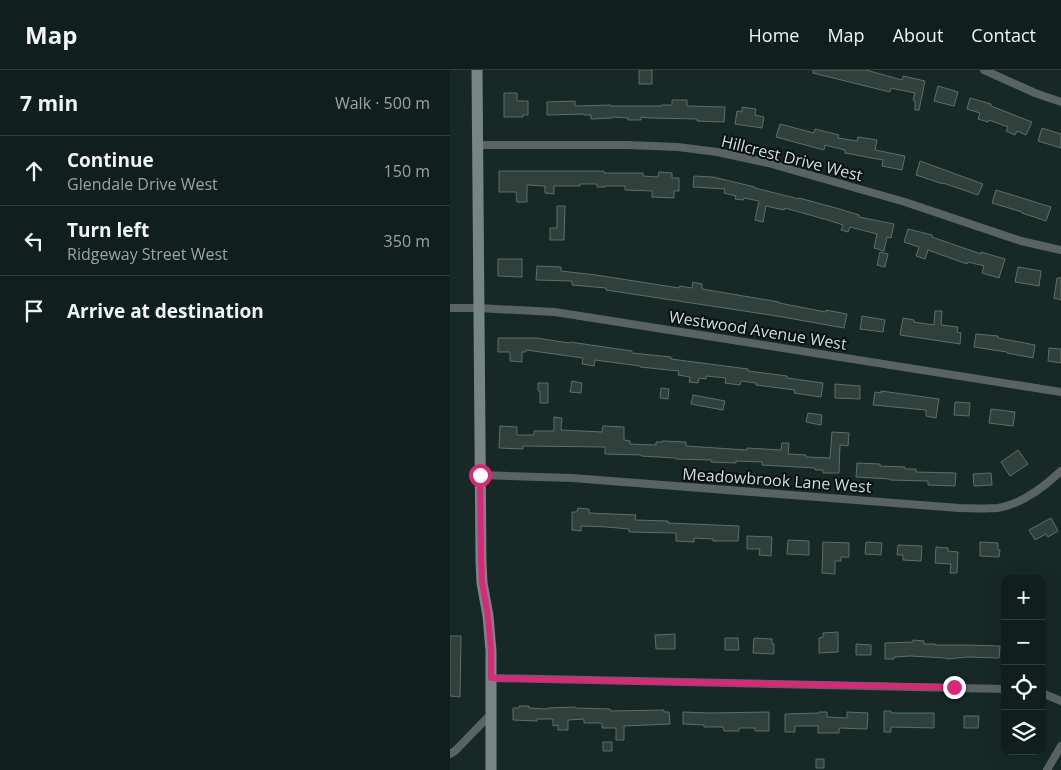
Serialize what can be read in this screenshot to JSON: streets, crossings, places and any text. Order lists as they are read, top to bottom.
{
  "streets": {
    "street": ["Hillcrest Drive West", "Westwood Avenue West", "Meadowbrook Lane West"]
  },
  "page": {
    "header": "Map",
    "nav": [
      "Home",
      "Map",
      "About",
      "Contact"
    ],
    "heading": ["7 min", "Walk · 500 m"],
    "list": [
      ["Continue", "Glendale Drive West", "150 m"],
      ["Turn left", "Ridgeway Street West", "350 m"],
      "Arrive at destination"
    ],
    "map_buttons": ["+", "−"]
  }
}
